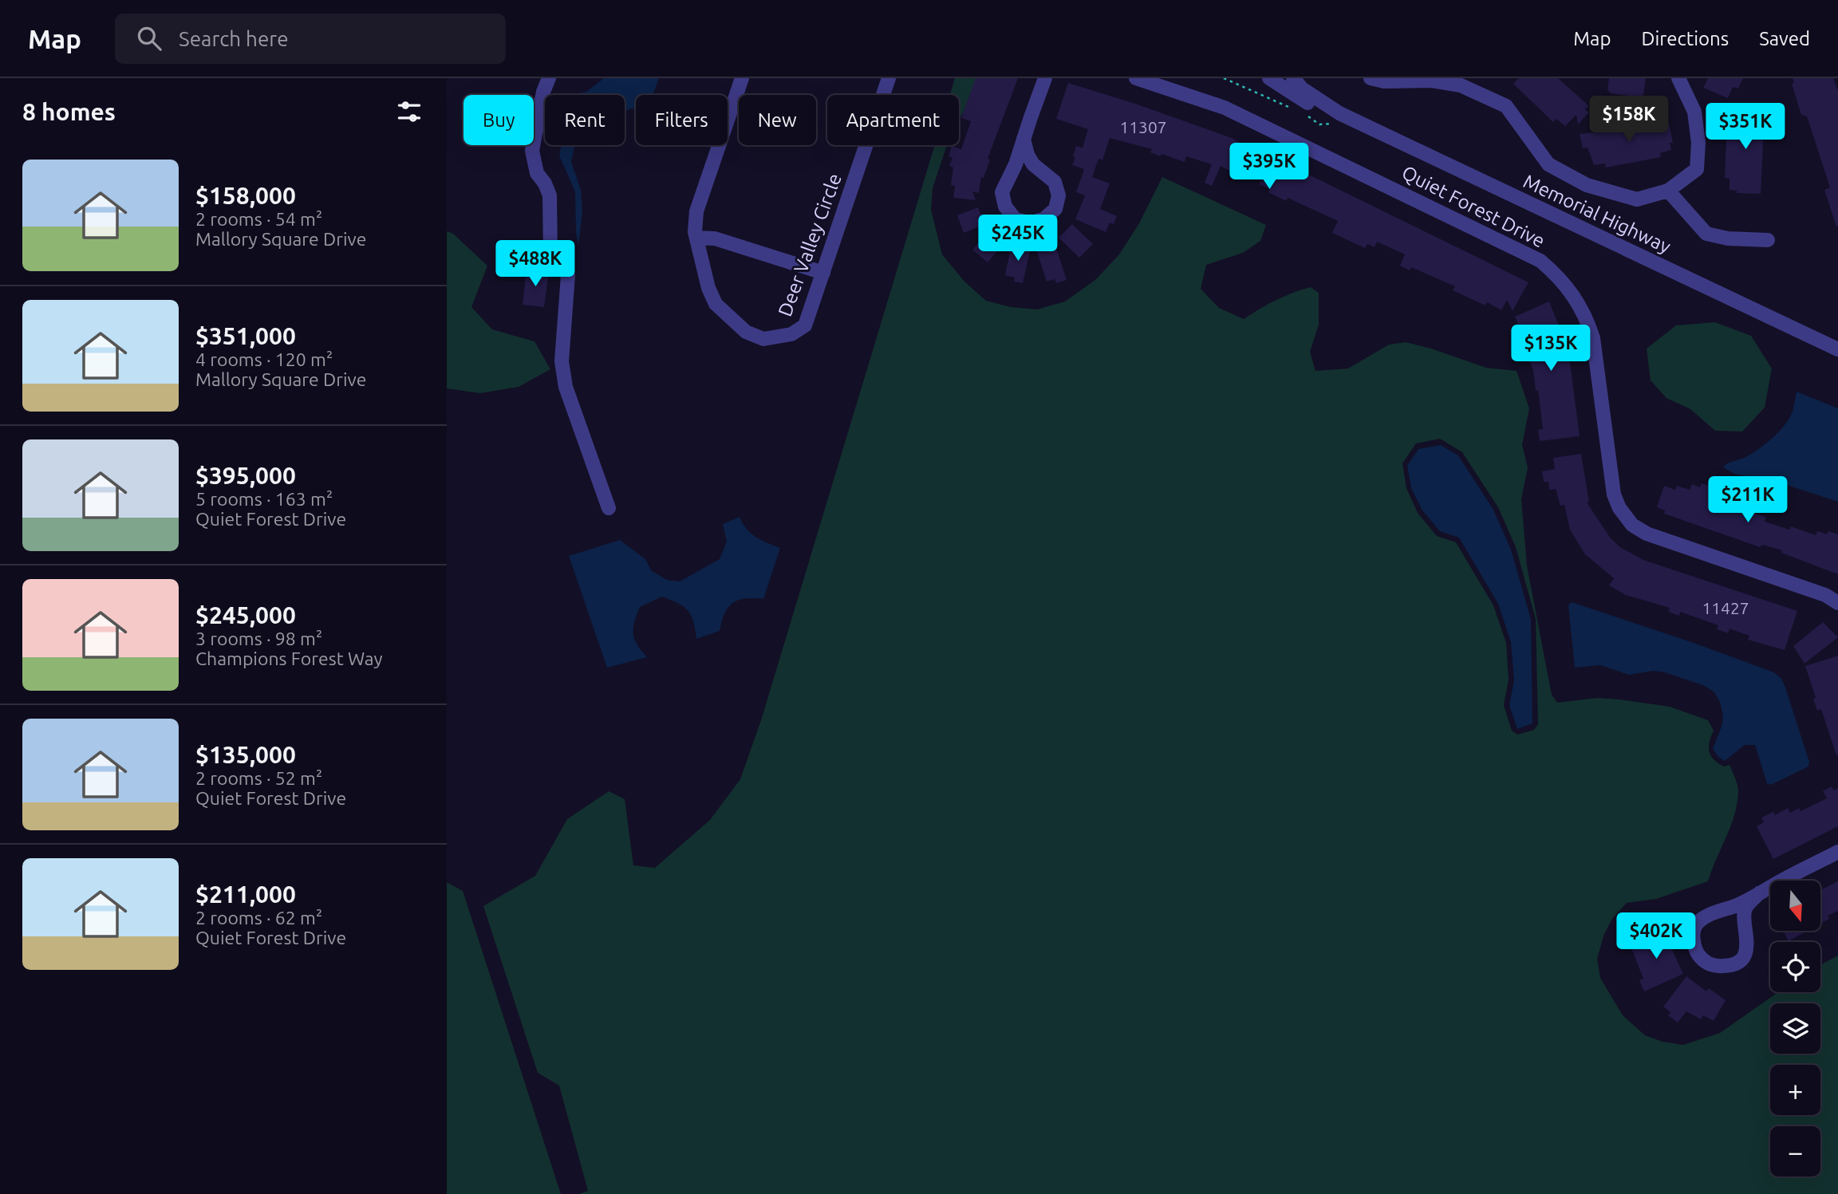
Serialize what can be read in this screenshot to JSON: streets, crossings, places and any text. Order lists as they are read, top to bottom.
{
  "streets": {
    "street": ["Quiet Forest Drive", "Memorial Highway", "Deer Valley Circle"]
  },
  "house_numbers": ["11307", "11427"],
  "north": "bottom",
  "page": {
    "header": "Map",
    "search": "Search here",
    "nav": ["Map", "Directions", "Saved"],
    "heading": "8 homes",
    "chip": [
      "Buy",
      "Rent",
      "Filters",
      "New",
      "Apartment"
    ],
    "price": [
      "$158K",
      "$351K",
      "$395K",
      "$245K",
      "$488K",
      "$135K",
      "$211K",
      "$402K"
    ],
    "list": [
      {
        "name": "$158,000",
        "note": "2 rooms · 54 m² · Mallory Square Drive"
      },
      {
        "name": "$351,000",
        "note": "4 rooms · 120 m² · Mallory Square Drive"
      },
      {
        "name": "$395,000",
        "note": "5 rooms · 163 m² · Quiet Forest Drive"
      },
      {
        "name": "$245,000",
        "note": "3 rooms · 98 m² · Champions Forest Way"
      },
      {
        "name": "$135,000",
        "note": "2 rooms · 52 m² · Quiet Forest Drive"
      },
      {
        "name": "$211,000",
        "note": "2 rooms · 62 m² · Quiet Forest Drive"
      }
    ],
    "map_buttons": ["+", "−"]
  }
}
